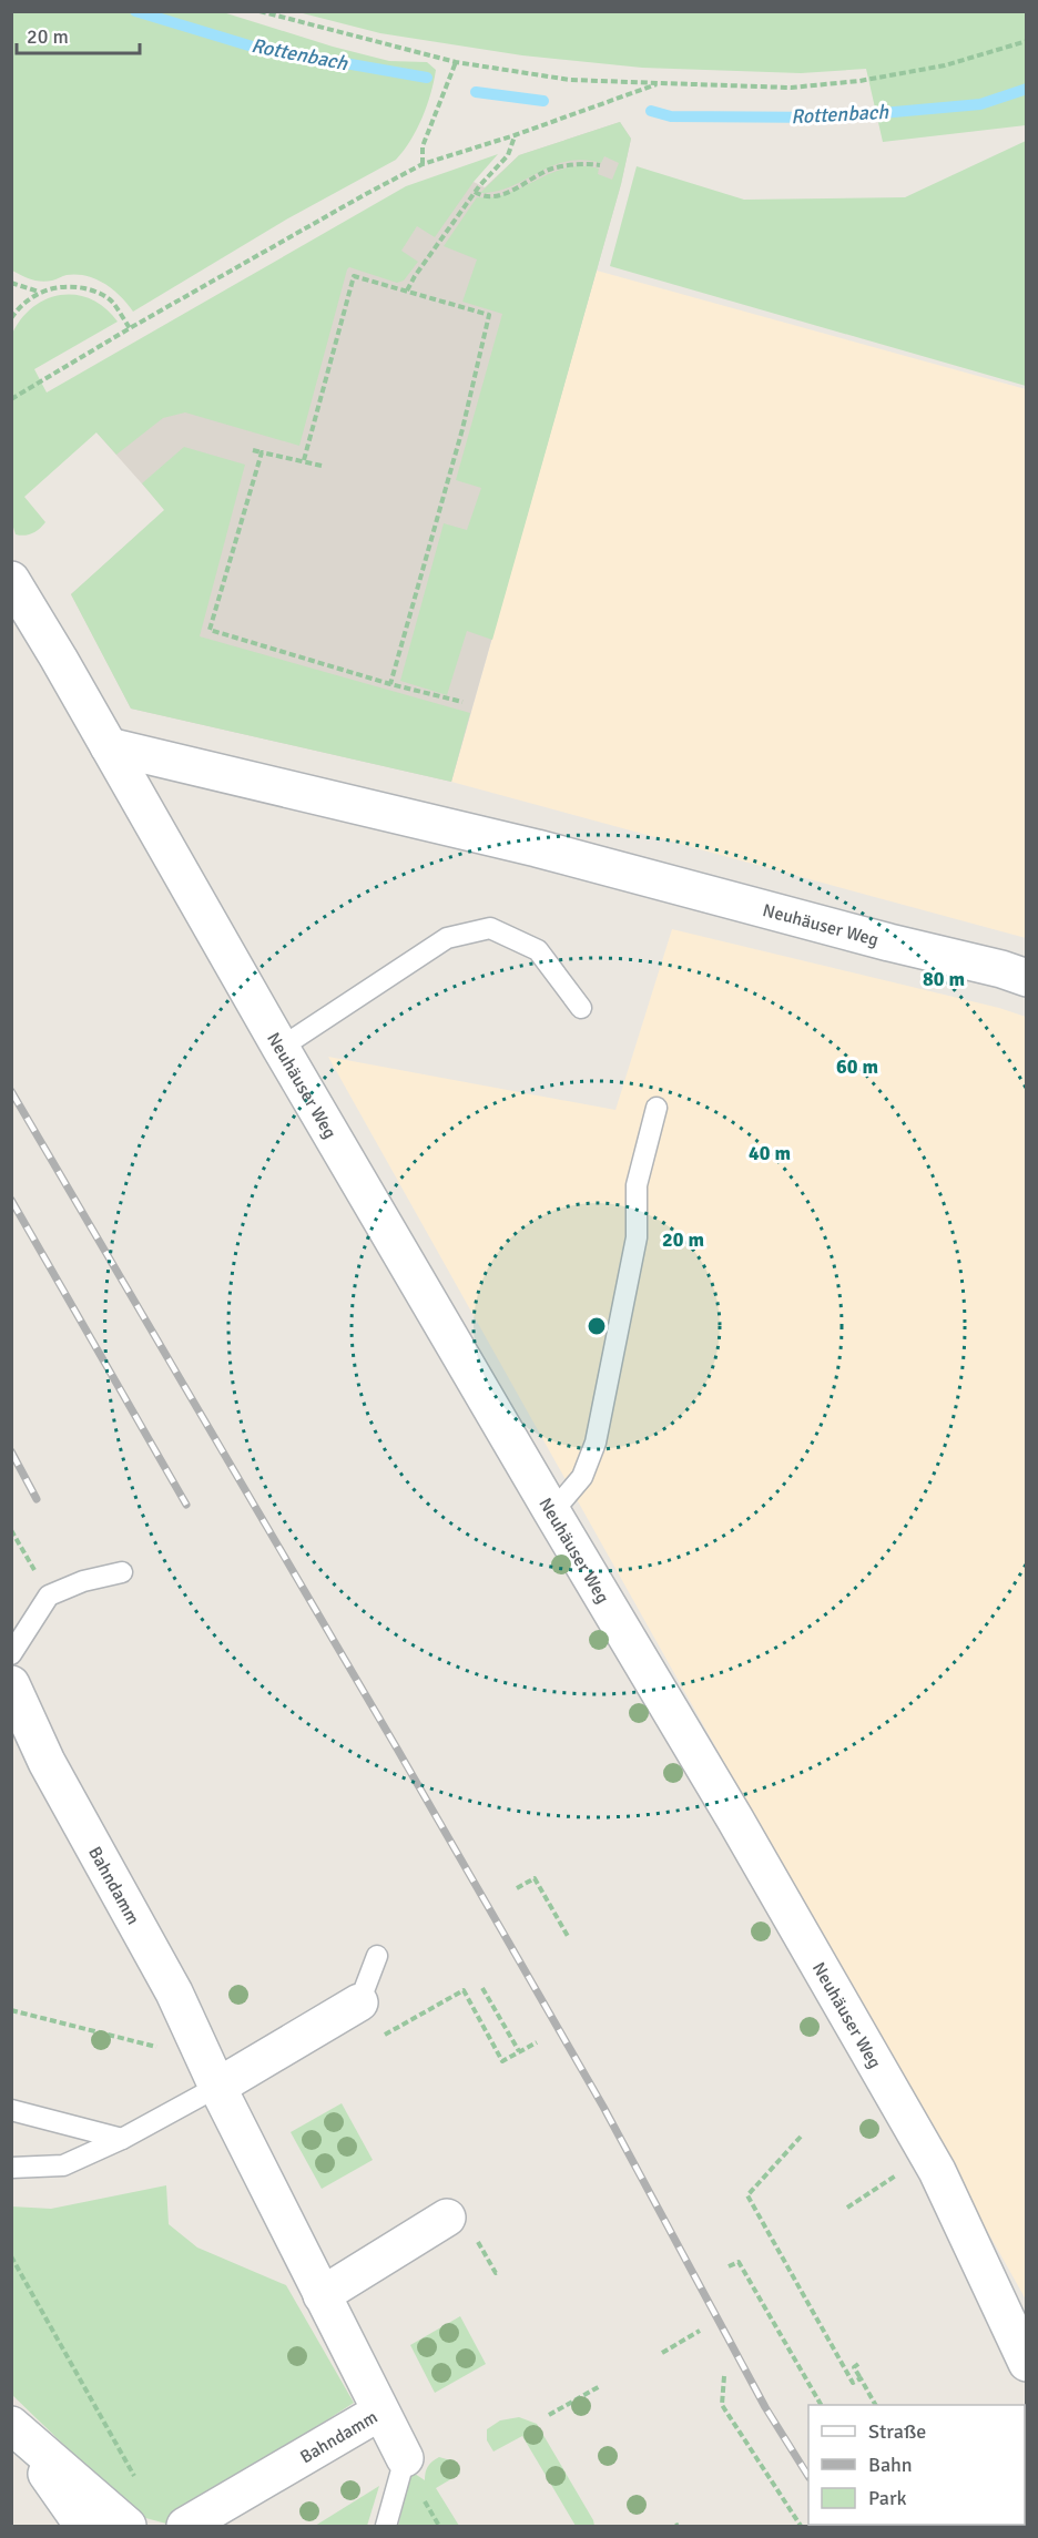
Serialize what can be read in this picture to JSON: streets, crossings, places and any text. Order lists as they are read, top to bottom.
{
  "streets": {
    "street": ["Neuhäuser Weg", "Bahndamm"]
  },
  "water": ["Rottenbach"],
  "legend": ["Straße", "Bahn", "Park"],
  "scale_bar": "20 m",
  "rings": [
    "80 m",
    "60 m",
    "40 m",
    "20 m"
  ]
}
